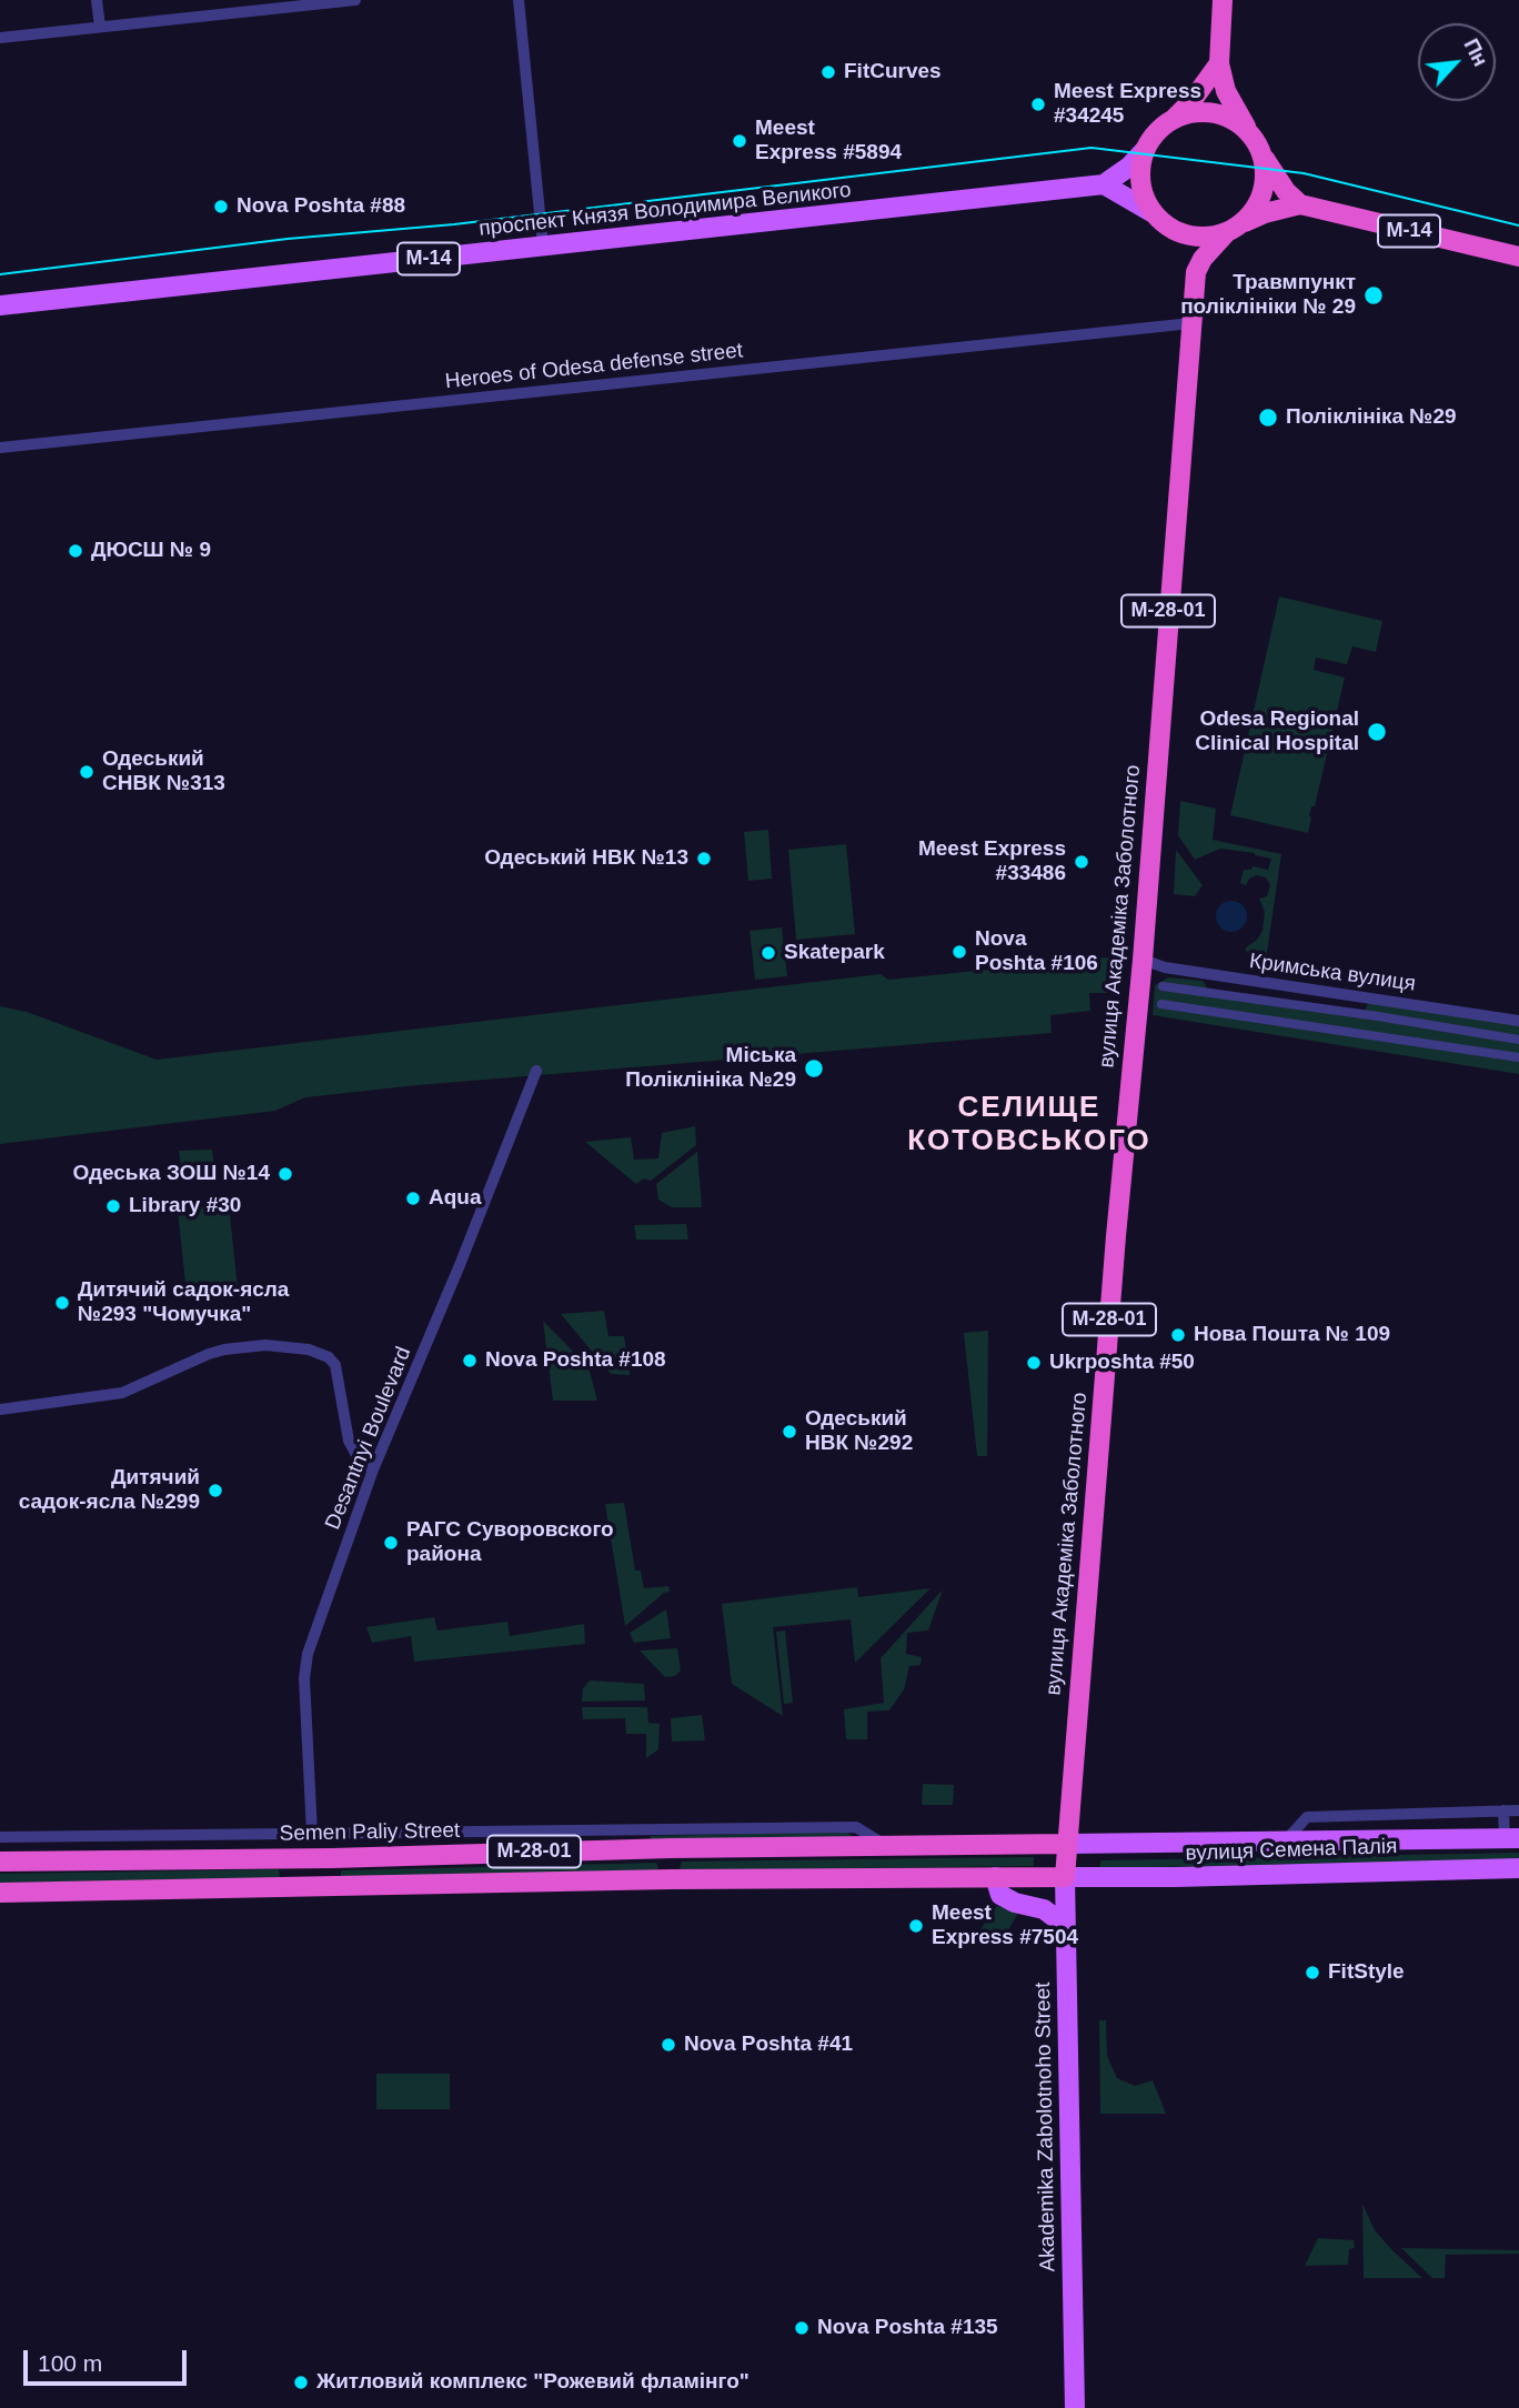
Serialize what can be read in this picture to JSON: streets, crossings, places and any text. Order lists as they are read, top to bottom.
{
  "streets": {
    "highway": [
      "М-14",
      "М-28-01",
      "вулиця Академіка Заболотного",
      "Semen Paliy Street",
      "Akademika Zabolotnoho Street"
    ],
    "main road": ["проспект Князя Володимира Великого", "вулиця Семена Палія"],
    "street": ["Heroes of Odesa defense street", "Кримська вулиця", "Desantnyi Boulevard"]
  },
  "crossings": [
    ["проспект Князя Володимира Великого", "М-14"],
    ["Heroes of Odesa defense street", "вулиця Академіка Заболотного"],
    ["М-28-01", "вулиця Семена Палія"],
    ["М-28-01", "Akademika Zabolotnoho Street"],
    ["вулиця Академіка Заболотного", "Кримська вулиця"],
    ["вулиця Академіка Заболотного", "Semen Paliy Street"],
    ["вулиця Академіка Заболотного", "вулиця Семена Палія"],
    ["вулиця Академіка Заболотного", "Akademika Zabolotnoho Street"],
    ["Semen Paliy Street", "вулиця Семена Палія"],
    ["Semen Paliy Street", "Akademika Zabolotnoho Street"],
    ["вулиця Семена Палія", "Akademika Zabolotnoho Street"]
  ],
  "districts": ["СЕЛИЩЕ КОТОВСЬКОГО"],
  "places": [
    "FitCurves",
    "Meest Express #34245",
    "Meest Express #5894",
    "Nova Poshta #88",
    "Травмпункт поліклініки № 29",
    "Поліклініка №29",
    "ДЮСШ № 9",
    "Odesa Regional Clinical Hospital",
    "Одеський СНВК №313",
    "Одеський НВК №13",
    "Meest Express #33486",
    "Nova Poshta #106",
    "Skatepark",
    "Міська Поліклініка №29",
    "Одеська ЗОШ №14",
    "Aqua",
    "Library #30",
    "Дитячий садок-ясла №293 \"Чомучка\"",
    "Нова Пошта № 109",
    "Nova Poshta #108",
    "Ukrposhta #50",
    "Одеський НВК №292",
    "Дитячий садок-ясла №299",
    "РАГС Суворовского района",
    "Meest Express #7504",
    "FitStyle",
    "Nova Poshta #41",
    "Nova Poshta #135",
    "Житловий комплекс \"Рожевий фламінго\""
  ],
  "scale_bar": "100 m",
  "north": "top right"
}
